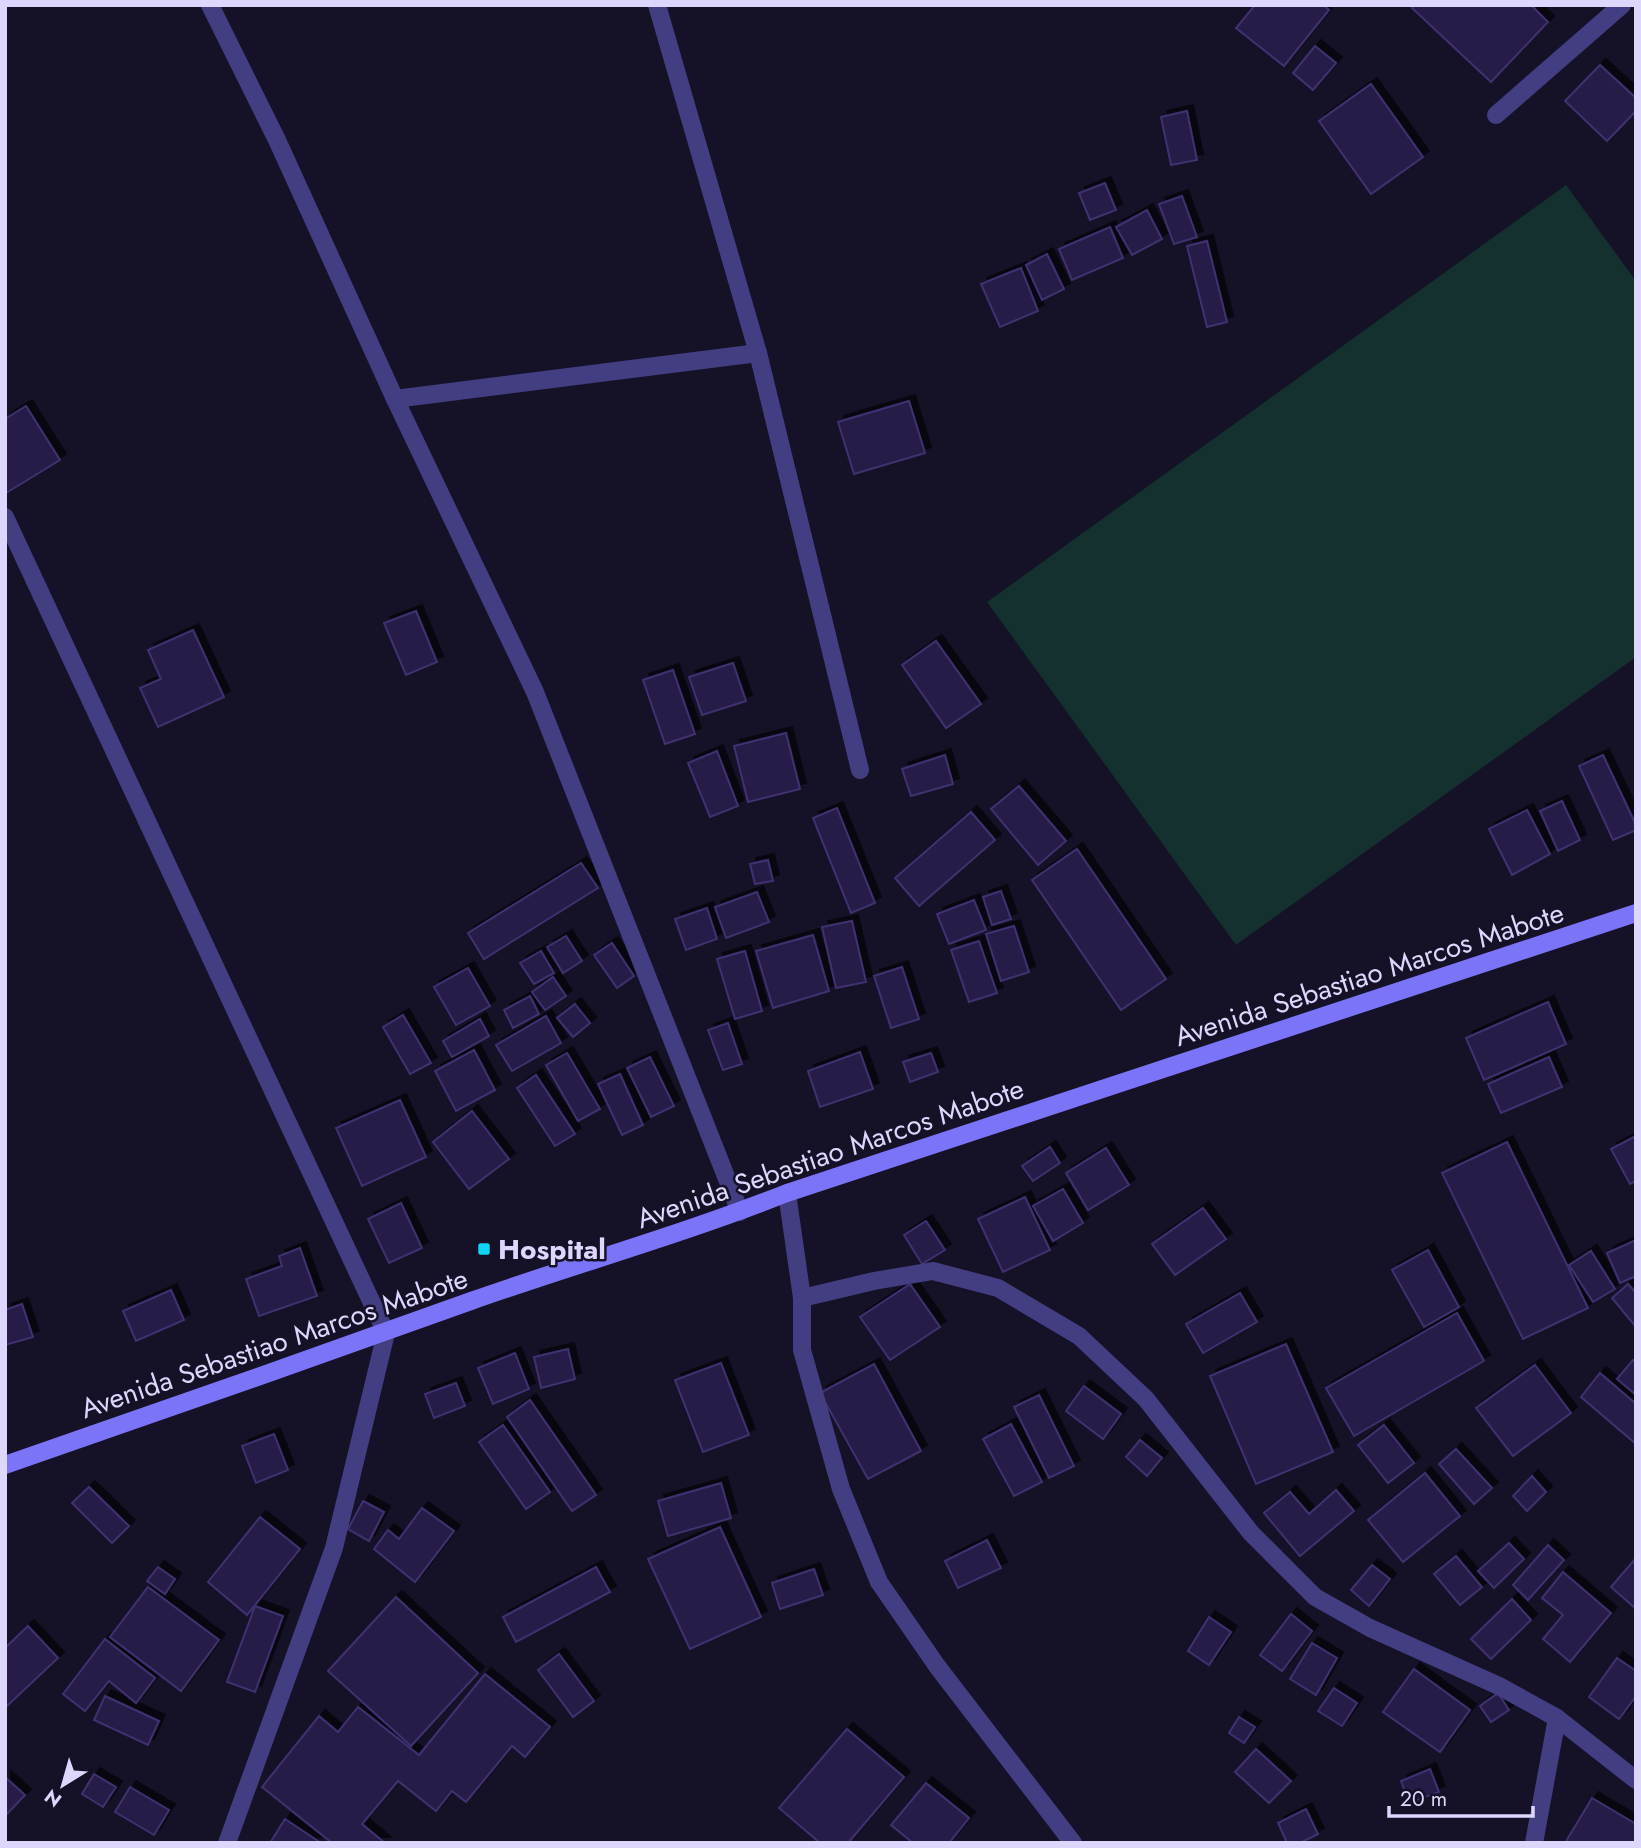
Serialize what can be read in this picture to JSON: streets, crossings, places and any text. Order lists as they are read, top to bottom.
{
  "streets": {
    "main road": ["Avenida Sebastiao Marcos Mabote"]
  },
  "places": {
    "transit": ["Hospital"]
  },
  "scale_bar": "20 m",
  "north": "bottom left"
}
